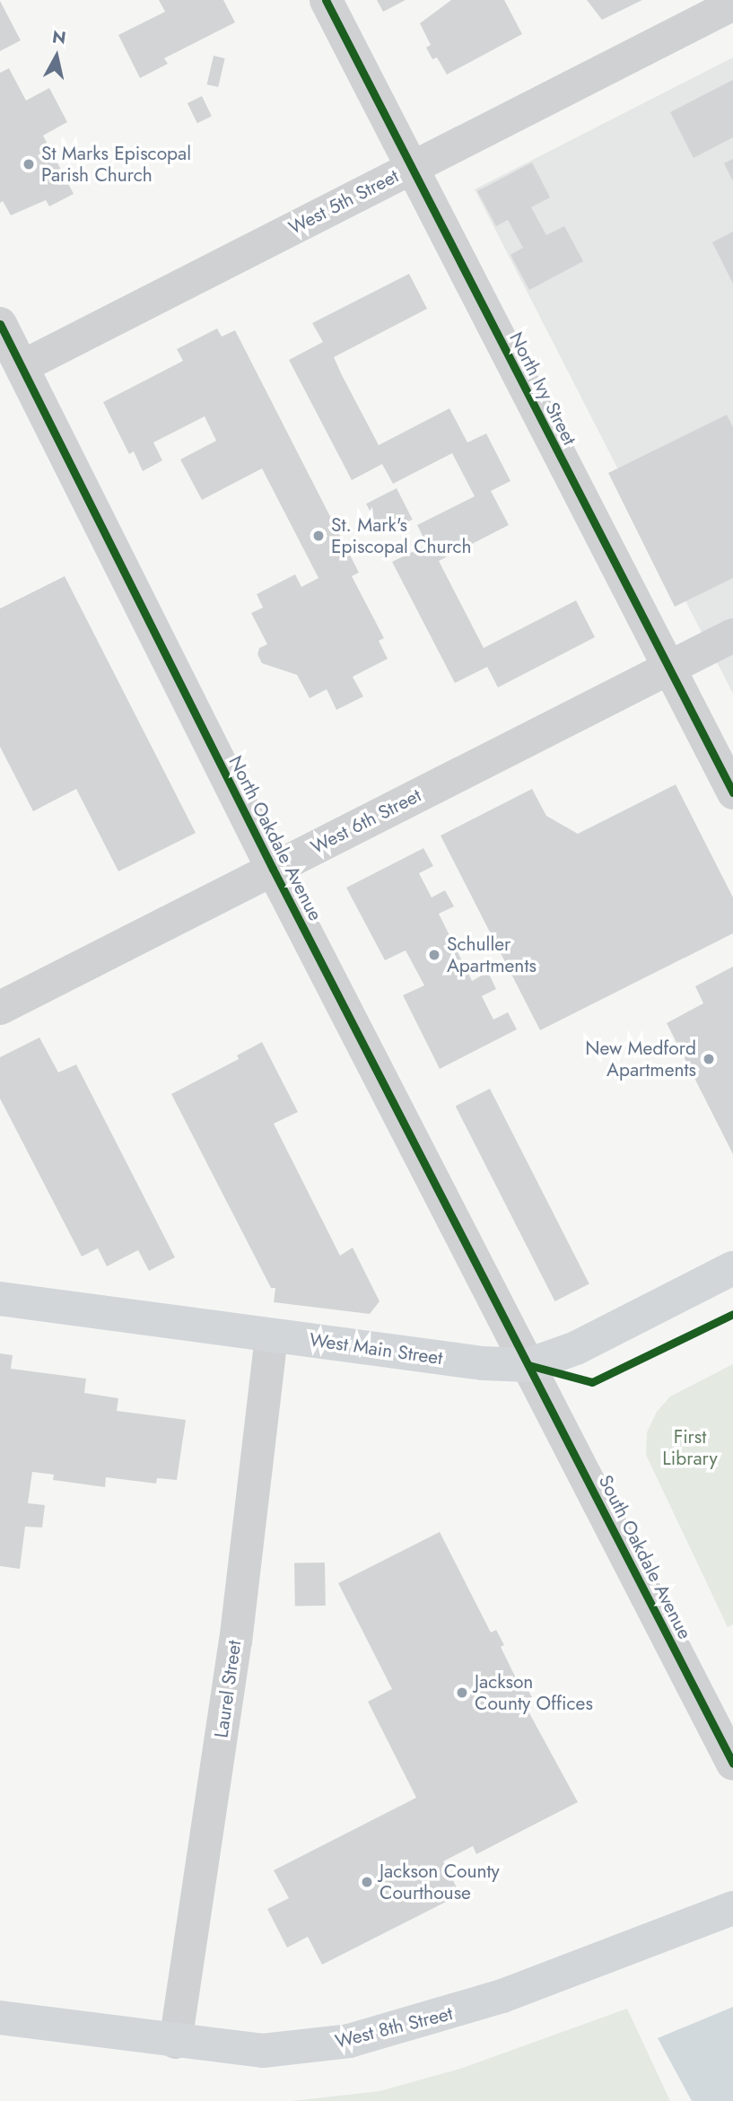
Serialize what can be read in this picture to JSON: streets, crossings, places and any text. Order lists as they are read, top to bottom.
{
  "streets": {
    "main road": ["West Main Street", "West 8th Street"],
    "street": [
      "West 5th Street",
      "North Ivy Street",
      "West 6th Street",
      "North Oakdale Avenue",
      "South Oakdale Avenue",
      "Laurel Street"
    ]
  },
  "crossings": [
    ["West 5th Street", "North Ivy Street"],
    ["West 5th Street", "North Oakdale Avenue"],
    ["North Ivy Street", "West 6th Street"],
    ["West 6th Street", "North Oakdale Avenue"],
    ["North Oakdale Avenue", "West Main Street"],
    ["North Oakdale Avenue", "South Oakdale Avenue"],
    ["West Main Street", "South Oakdale Avenue"],
    ["West Main Street", "Laurel Street"],
    ["Laurel Street", "West 8th Street"]
  ],
  "parks": ["First Library"],
  "places": [
    "St Marks Episcopal Parish Church",
    "St. Mark's Episcopal Church",
    "Schuller Apartments",
    "New Medford Apartments",
    "Jackson County Offices",
    "Jackson County Courthouse"
  ],
  "north": "top"
}
